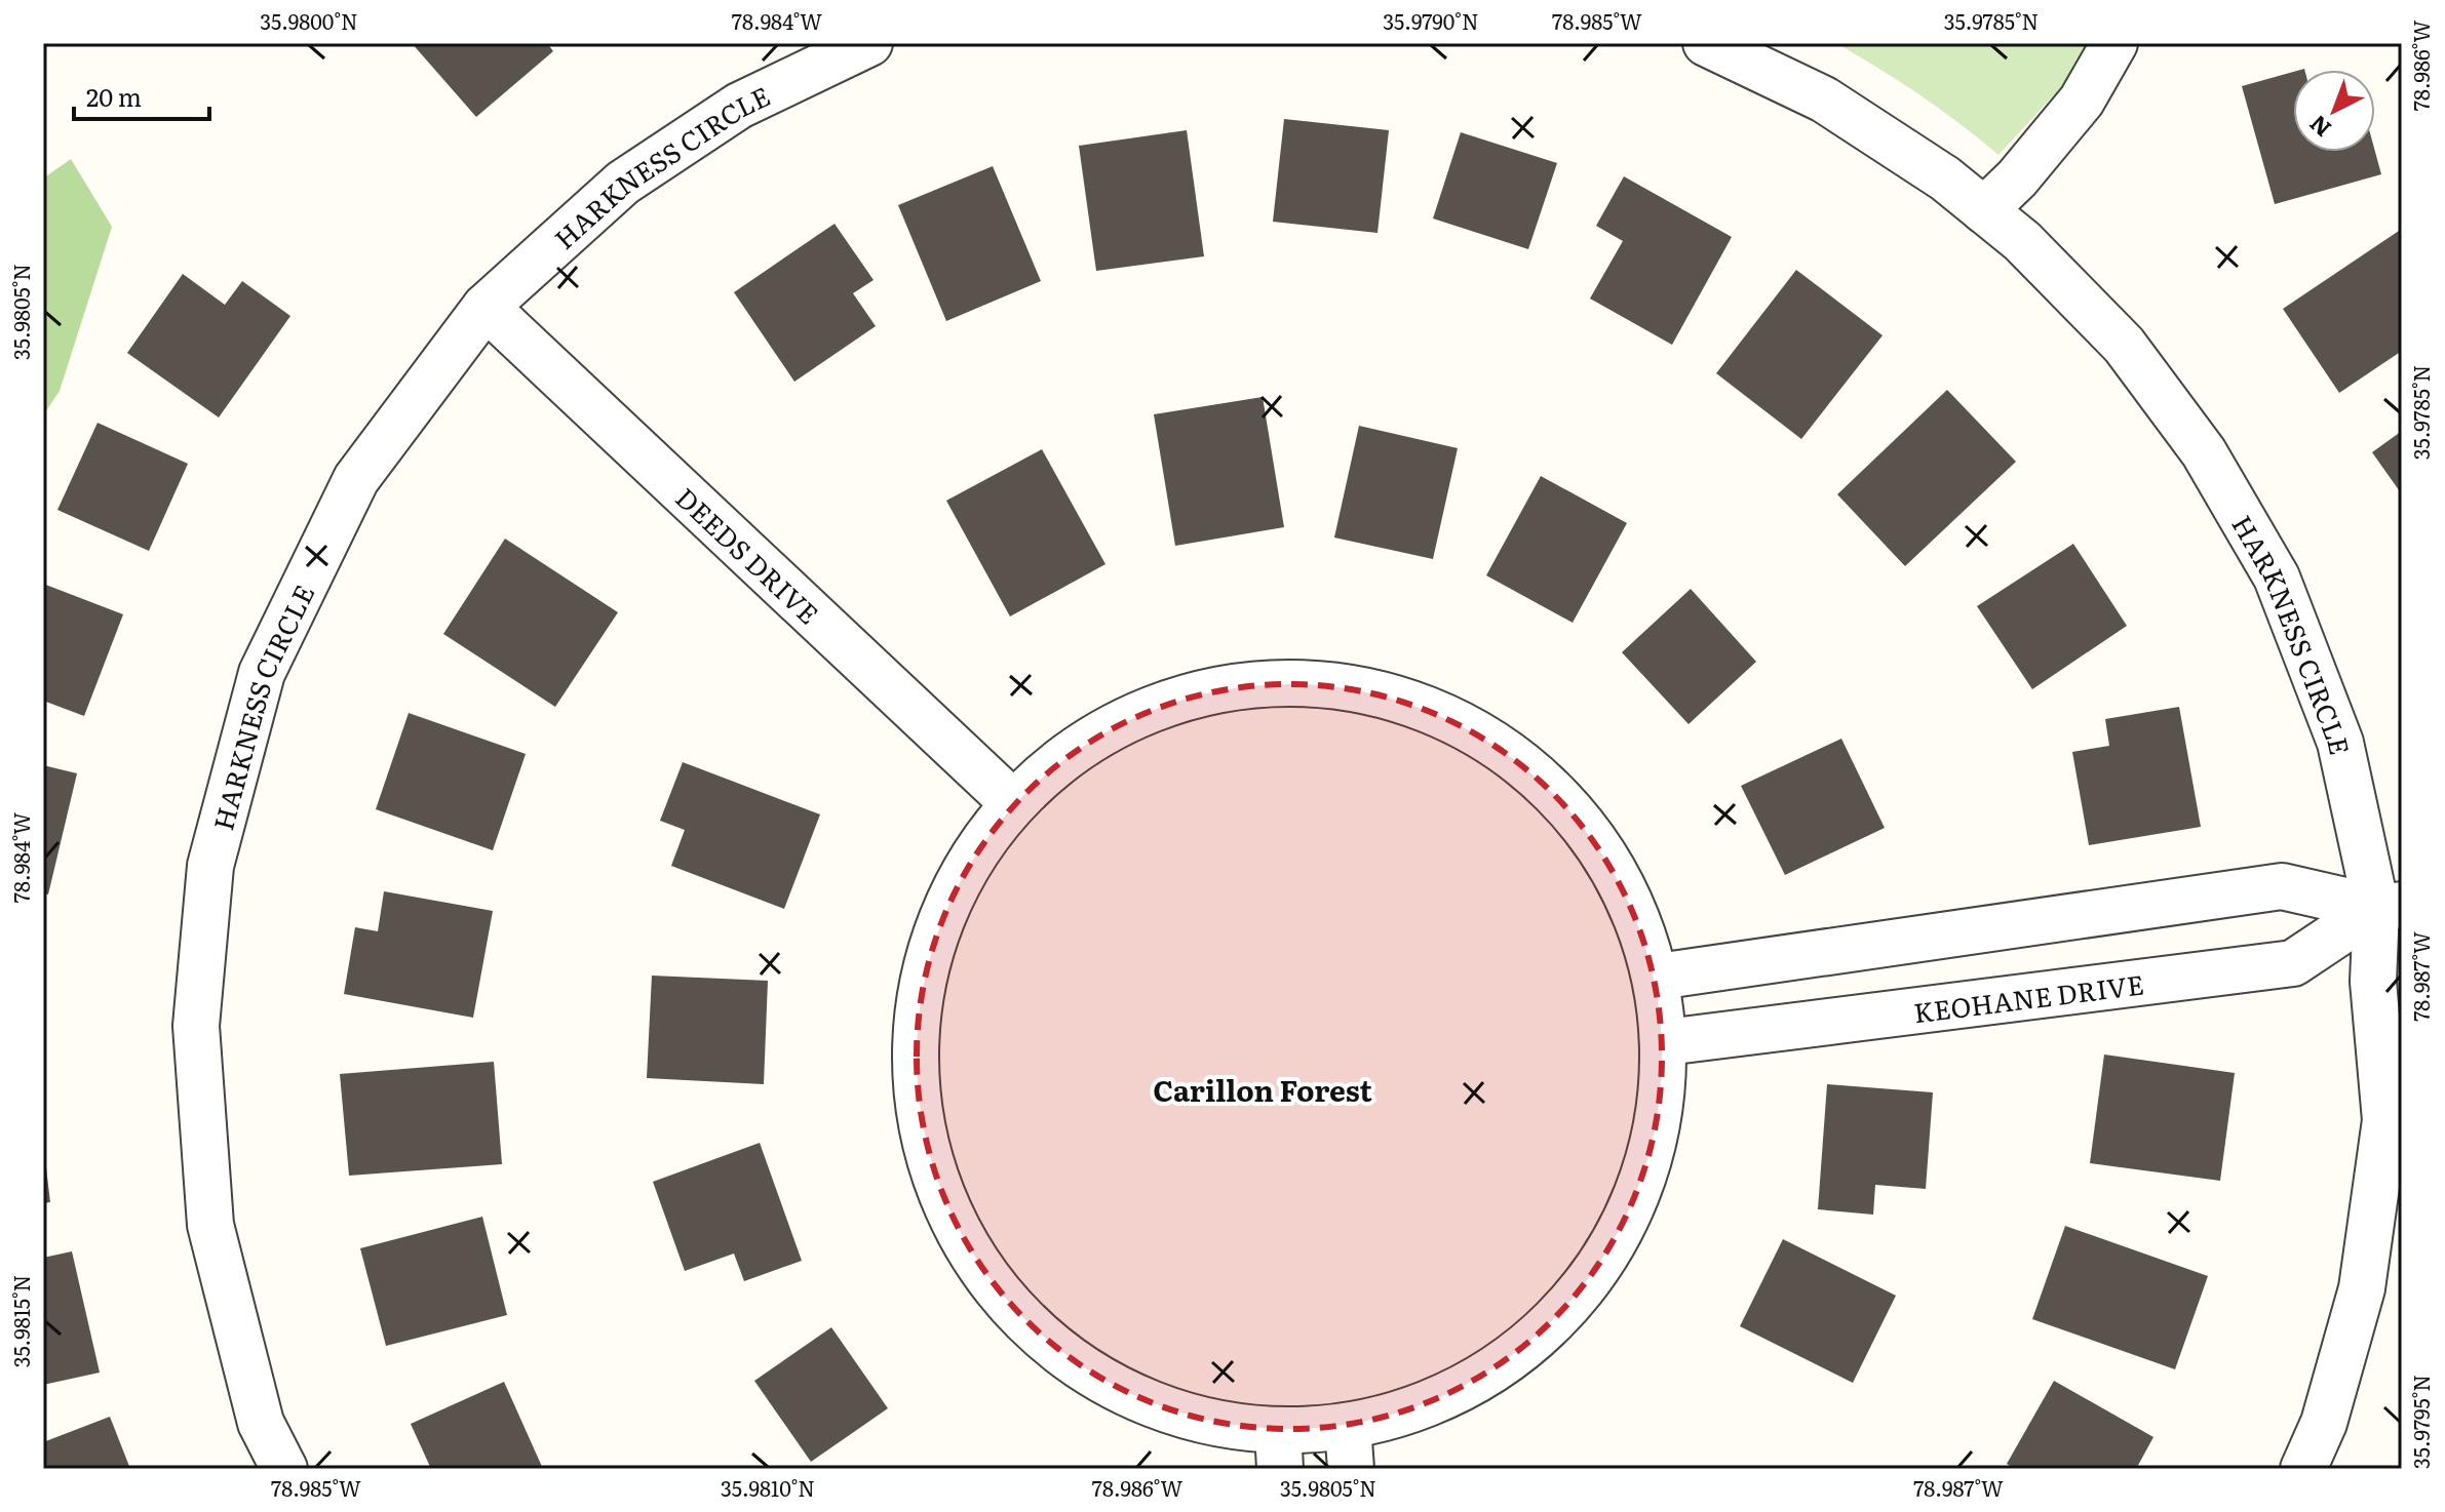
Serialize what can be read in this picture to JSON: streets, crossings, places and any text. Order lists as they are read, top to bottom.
{
  "streets": {
    "street": ["HARKNESS CIRCLE", "DEEDS DRIVE", "KEOHANE DRIVE"]
  },
  "crossings": [
    ["HARKNESS CIRCLE", "DEEDS DRIVE"],
    ["HARKNESS CIRCLE", "KEOHANE DRIVE"]
  ],
  "districts": ["Carillon Forest"],
  "scale_bar": "20 m",
  "north": "bottom left",
  "coordinates": [
    "35.9800°N",
    "78.984°W",
    "35.9790°N",
    "78.985°W",
    "35.9785°N",
    "78.986°W",
    "35.9805°N",
    "78.987°W",
    "35.9815°N",
    "35.9795°N",
    "35.9810°N"
  ]
}
